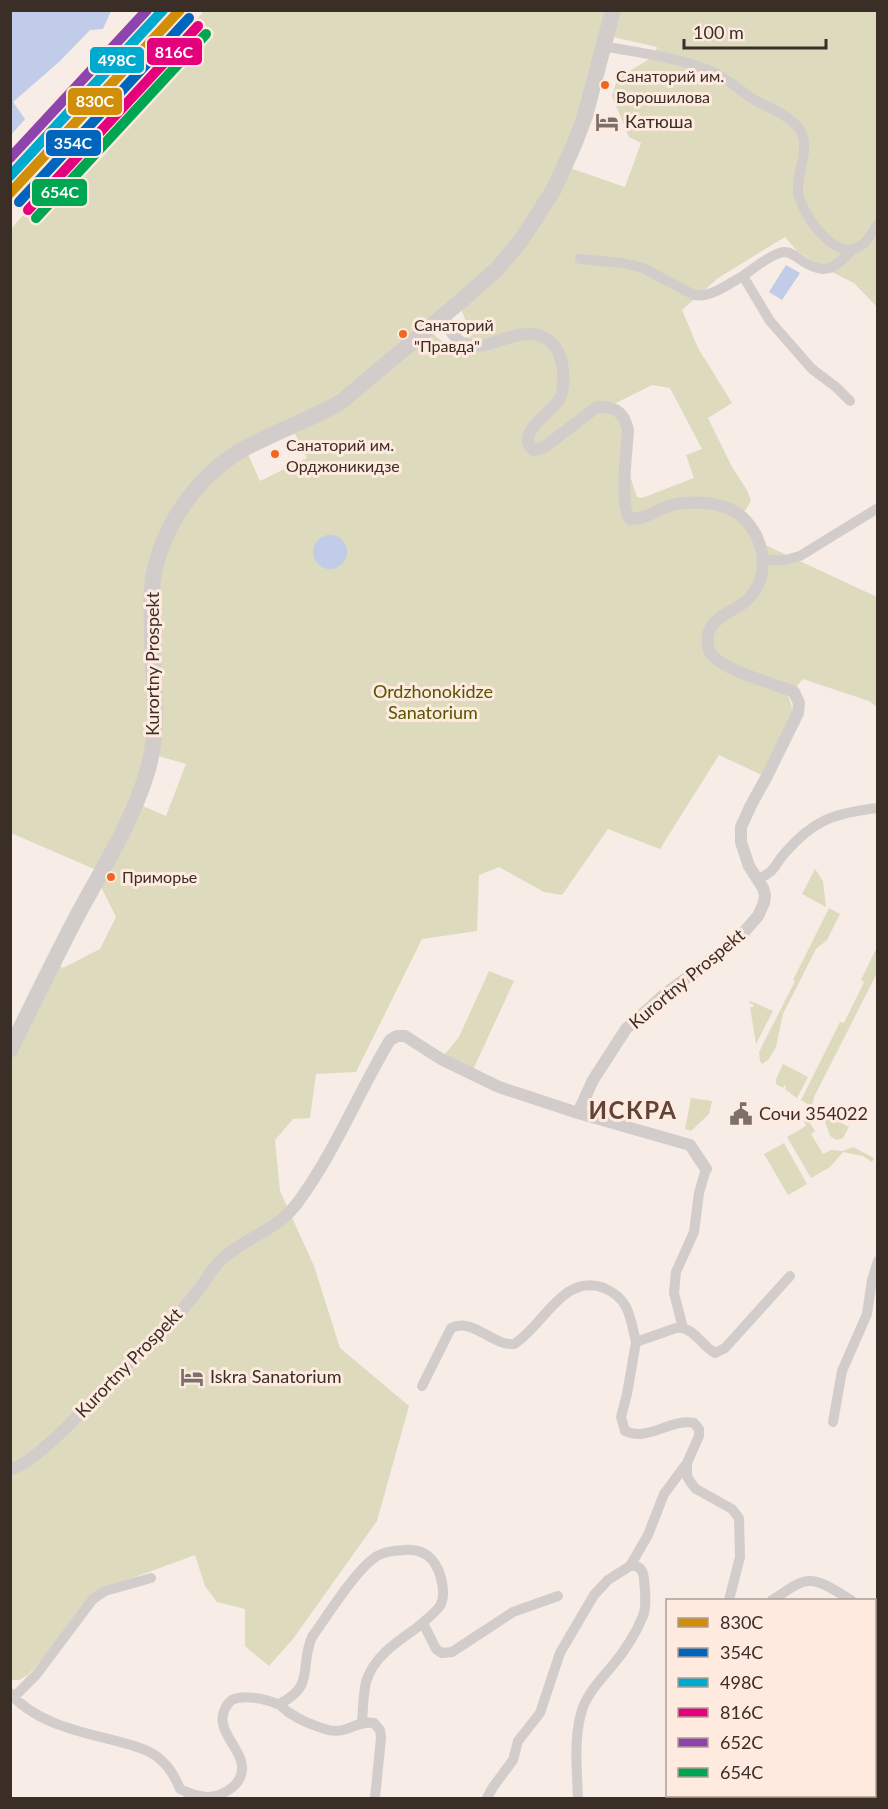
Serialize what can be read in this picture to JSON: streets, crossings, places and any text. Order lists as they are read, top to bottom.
{
  "streets": {
    "main road": ["Kurortny Prospekt"]
  },
  "districts": ["ИСКРА"],
  "parks": ["Ordzhonokidze Sanatorium"],
  "places": {
    "other": [
      "Санаторий им. Ворошилова",
      "Санаторий \"Правда\"",
      "Санаторий им. Орджоникидзе",
      "Приморье"
    ],
    "hotel": ["Катюша", "Iskra Sanatorium"],
    "public building": ["Сочи 354022"]
  },
  "lines": [
    "transit line 830С",
    "transit line 498С",
    "transit line 652С",
    "transit line 354С",
    "transit line 816С",
    "transit line 654С"
  ],
  "legend": [
    "830С",
    "354С",
    "498С",
    "816С",
    "652С",
    "654С"
  ],
  "scale_bar": "100 m"
}
